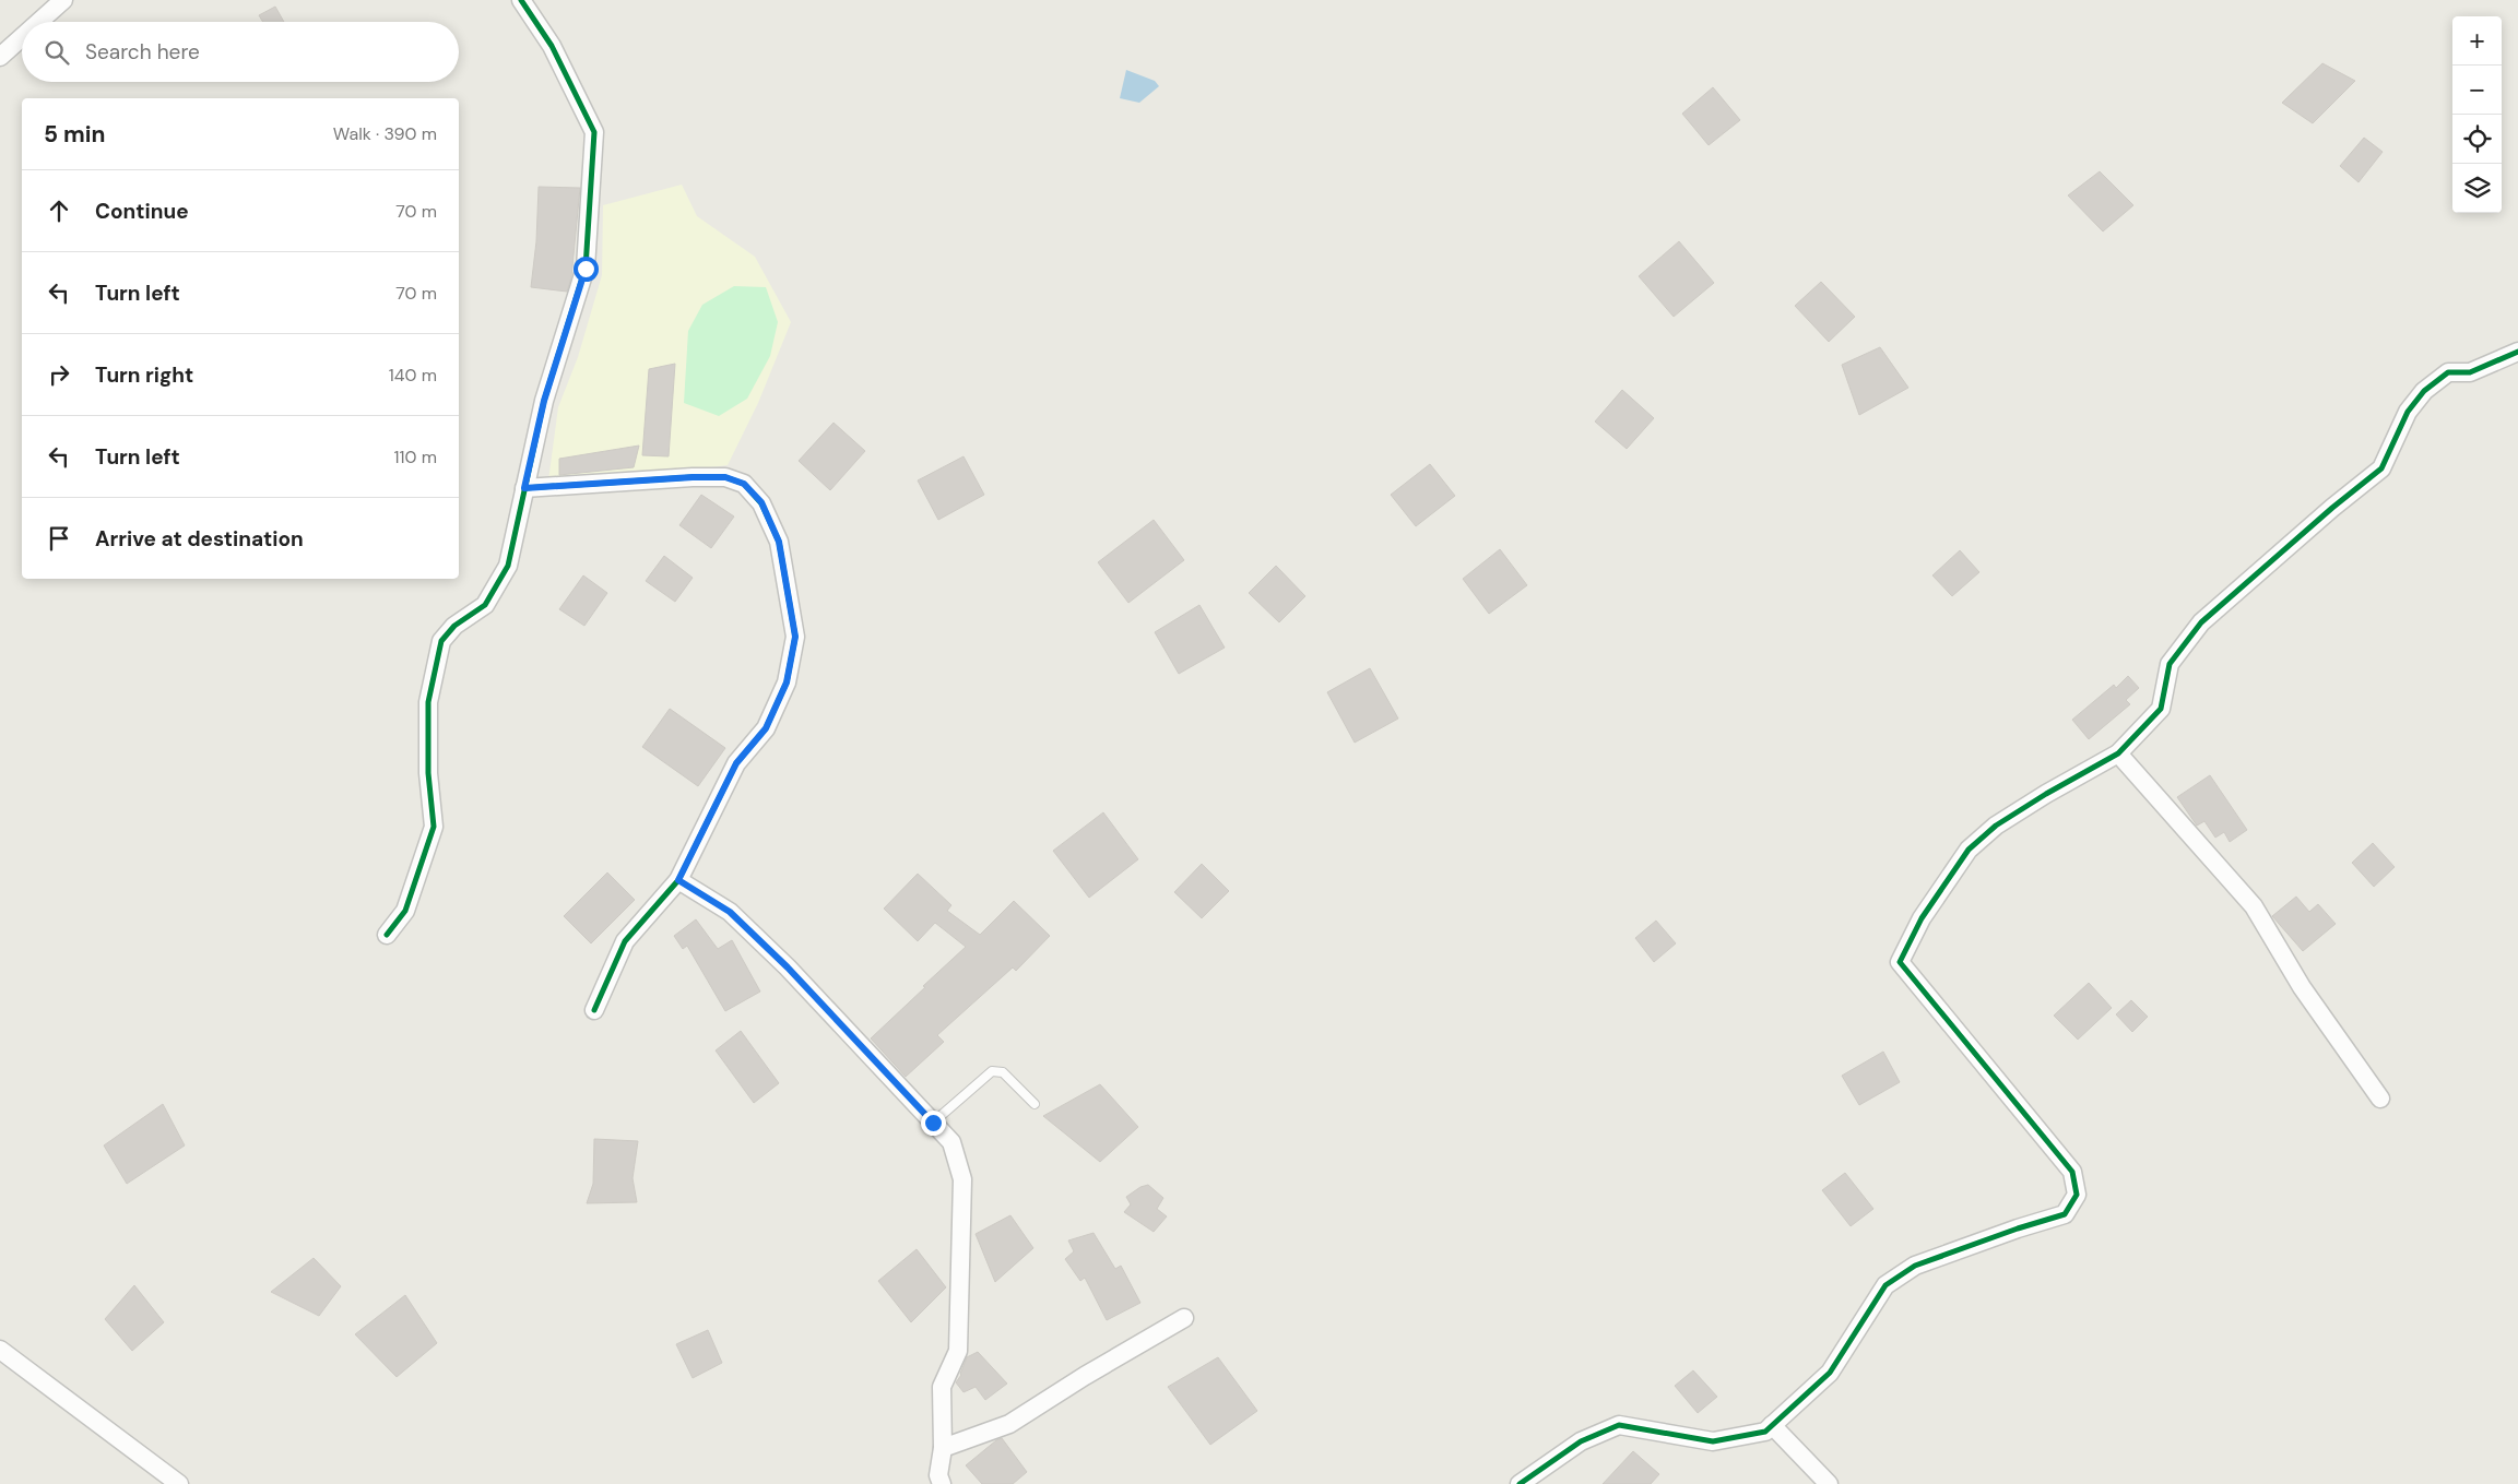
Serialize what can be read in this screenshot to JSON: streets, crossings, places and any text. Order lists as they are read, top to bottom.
{
  "page": {
    "map_buttons": ["+", "−"],
    "search": "Search here",
    "heading": ["5 min", "Walk · 390 m"],
    "list": [
      ["Continue", "70 m"],
      ["Turn left", "70 m"],
      ["Turn right", "140 m"],
      ["Turn left", "110 m"],
      "Arrive at destination"
    ]
  }
}
